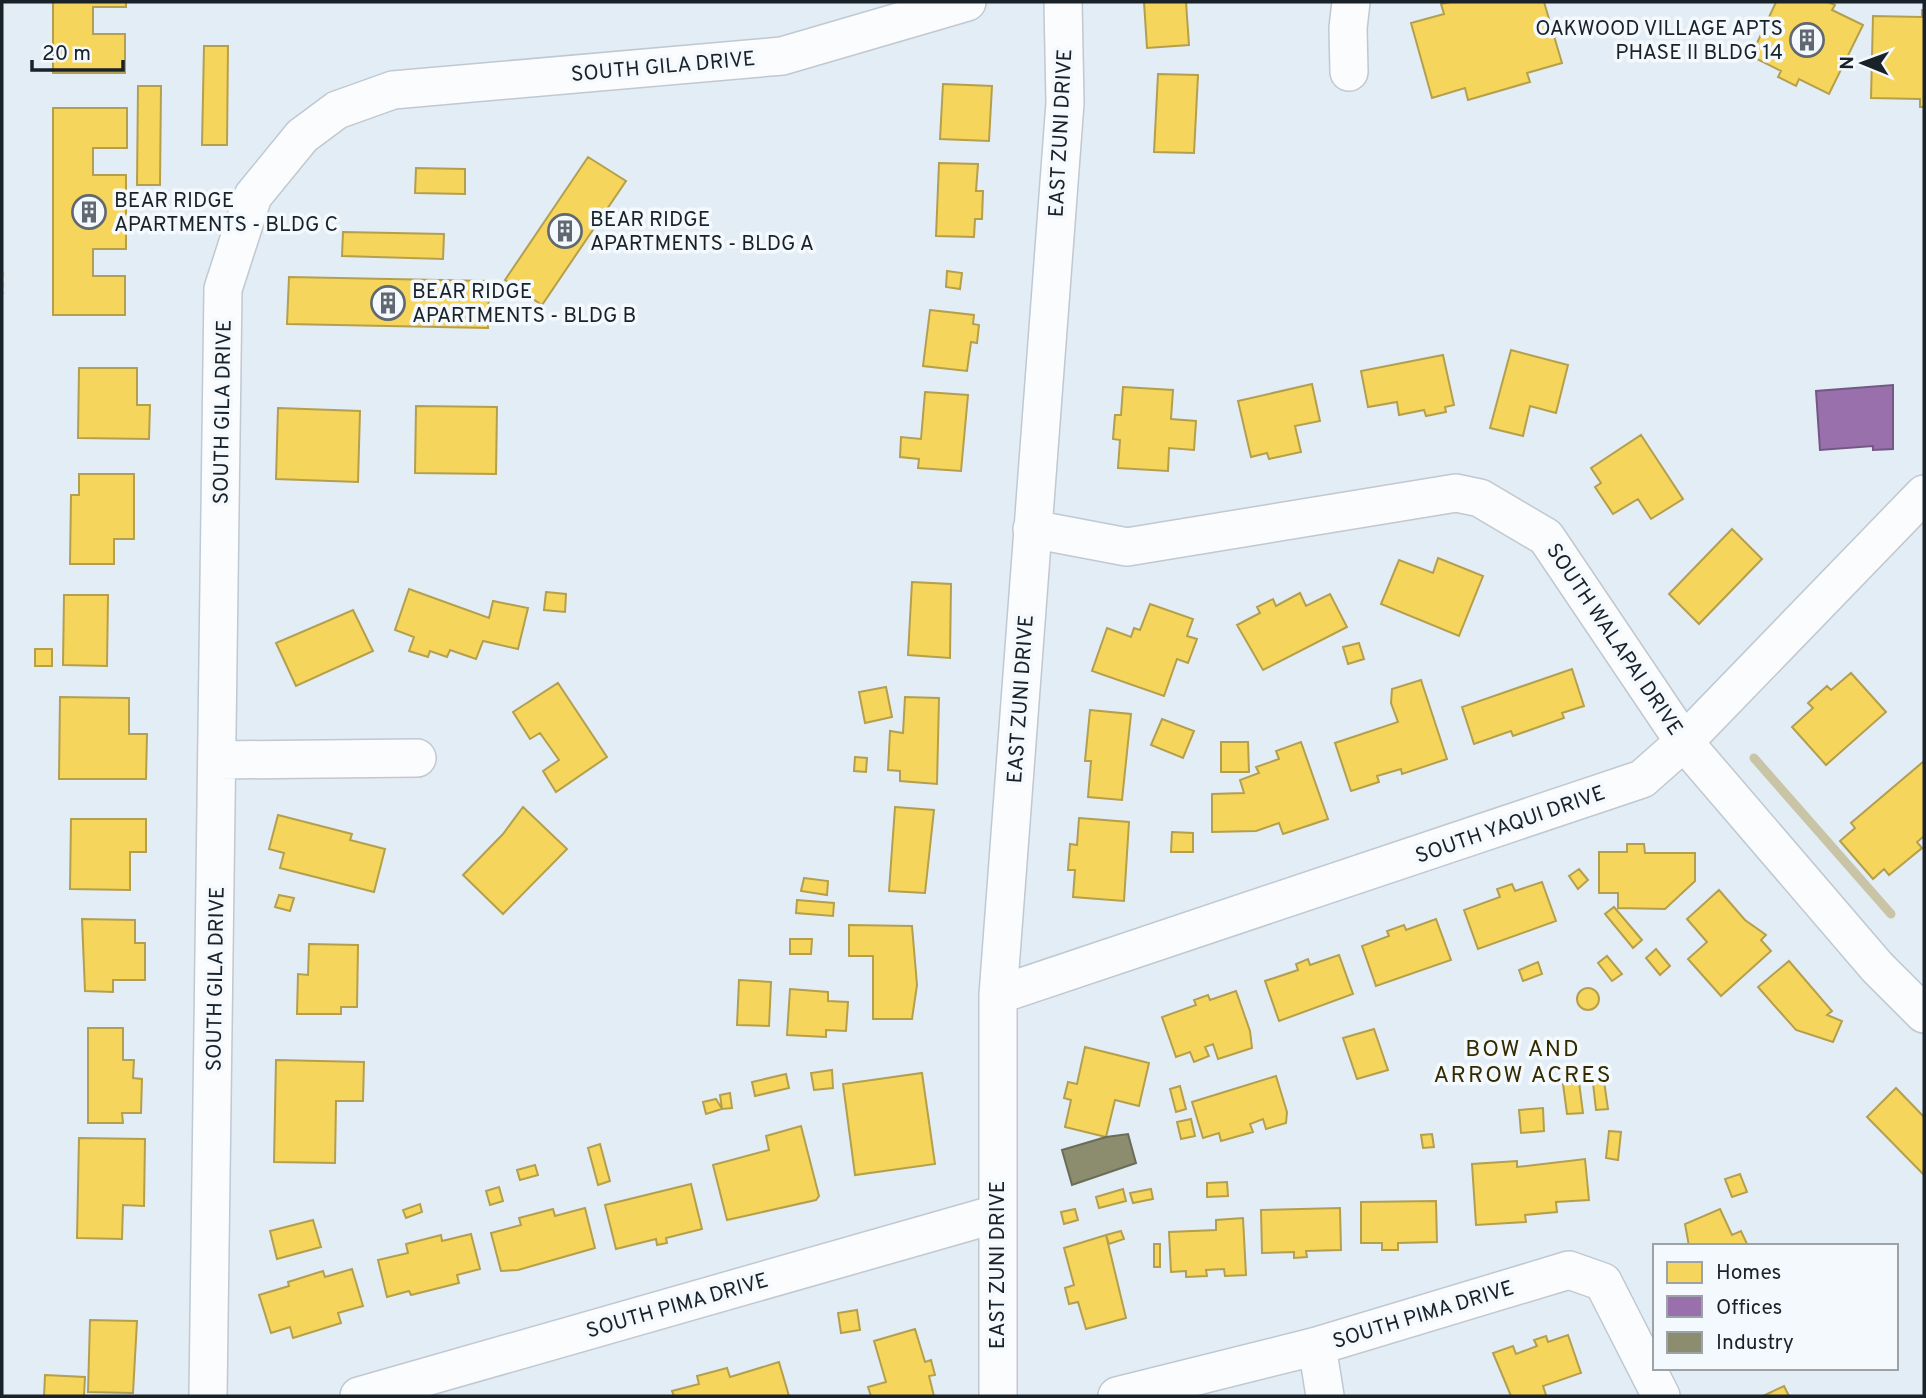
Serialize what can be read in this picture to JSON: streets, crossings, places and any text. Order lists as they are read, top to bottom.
{
  "streets": {
    "street": [
      "SOUTH GILA DRIVE",
      "EAST ZUNI DRIVE",
      "SOUTH WALAPAI DRIVE",
      "SOUTH YAQUI DRIVE",
      "SOUTH PIMA DRIVE"
    ]
  },
  "crossings": [
    ["EAST ZUNI DRIVE", "SOUTH WALAPAI DRIVE"],
    ["EAST ZUNI DRIVE", "SOUTH YAQUI DRIVE"],
    ["EAST ZUNI DRIVE", "SOUTH PIMA DRIVE"],
    ["SOUTH WALAPAI DRIVE", "SOUTH YAQUI DRIVE"]
  ],
  "districts": ["BOW AND ARROW ACRES"],
  "places": {
    "building": [
      "OAKWOOD VILLAGE APTS PHASE II BLDG 14",
      "BEAR RIDGE APARTMENTS - BLDG C",
      "BEAR RIDGE APARTMENTS - BLDG A",
      "BEAR RIDGE APARTMENTS - BLDG B"
    ]
  },
  "legend": ["Homes", "Offices", "Industry"],
  "scale_bar": "20 m",
  "north": "left"
}
